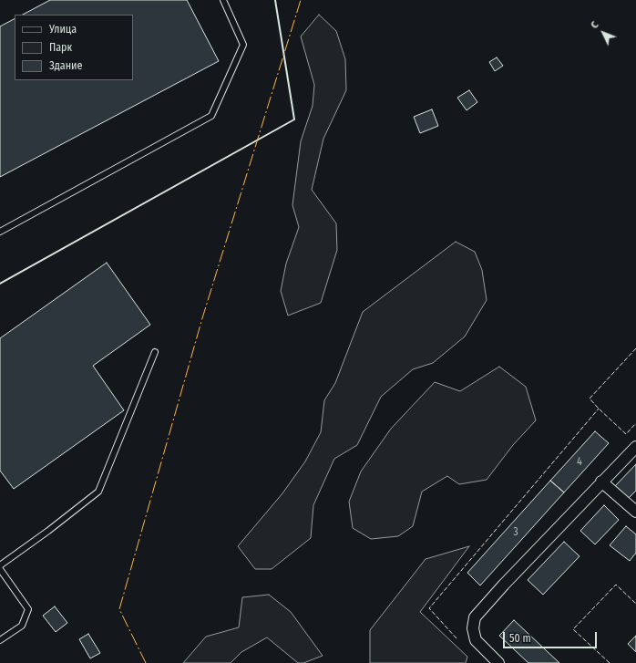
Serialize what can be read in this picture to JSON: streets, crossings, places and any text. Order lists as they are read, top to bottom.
{
  "house_numbers": ["4", "3"],
  "legend": ["Улица", "Парк", "Здание"],
  "scale_bar": "50 m",
  "north": "top left"
}
